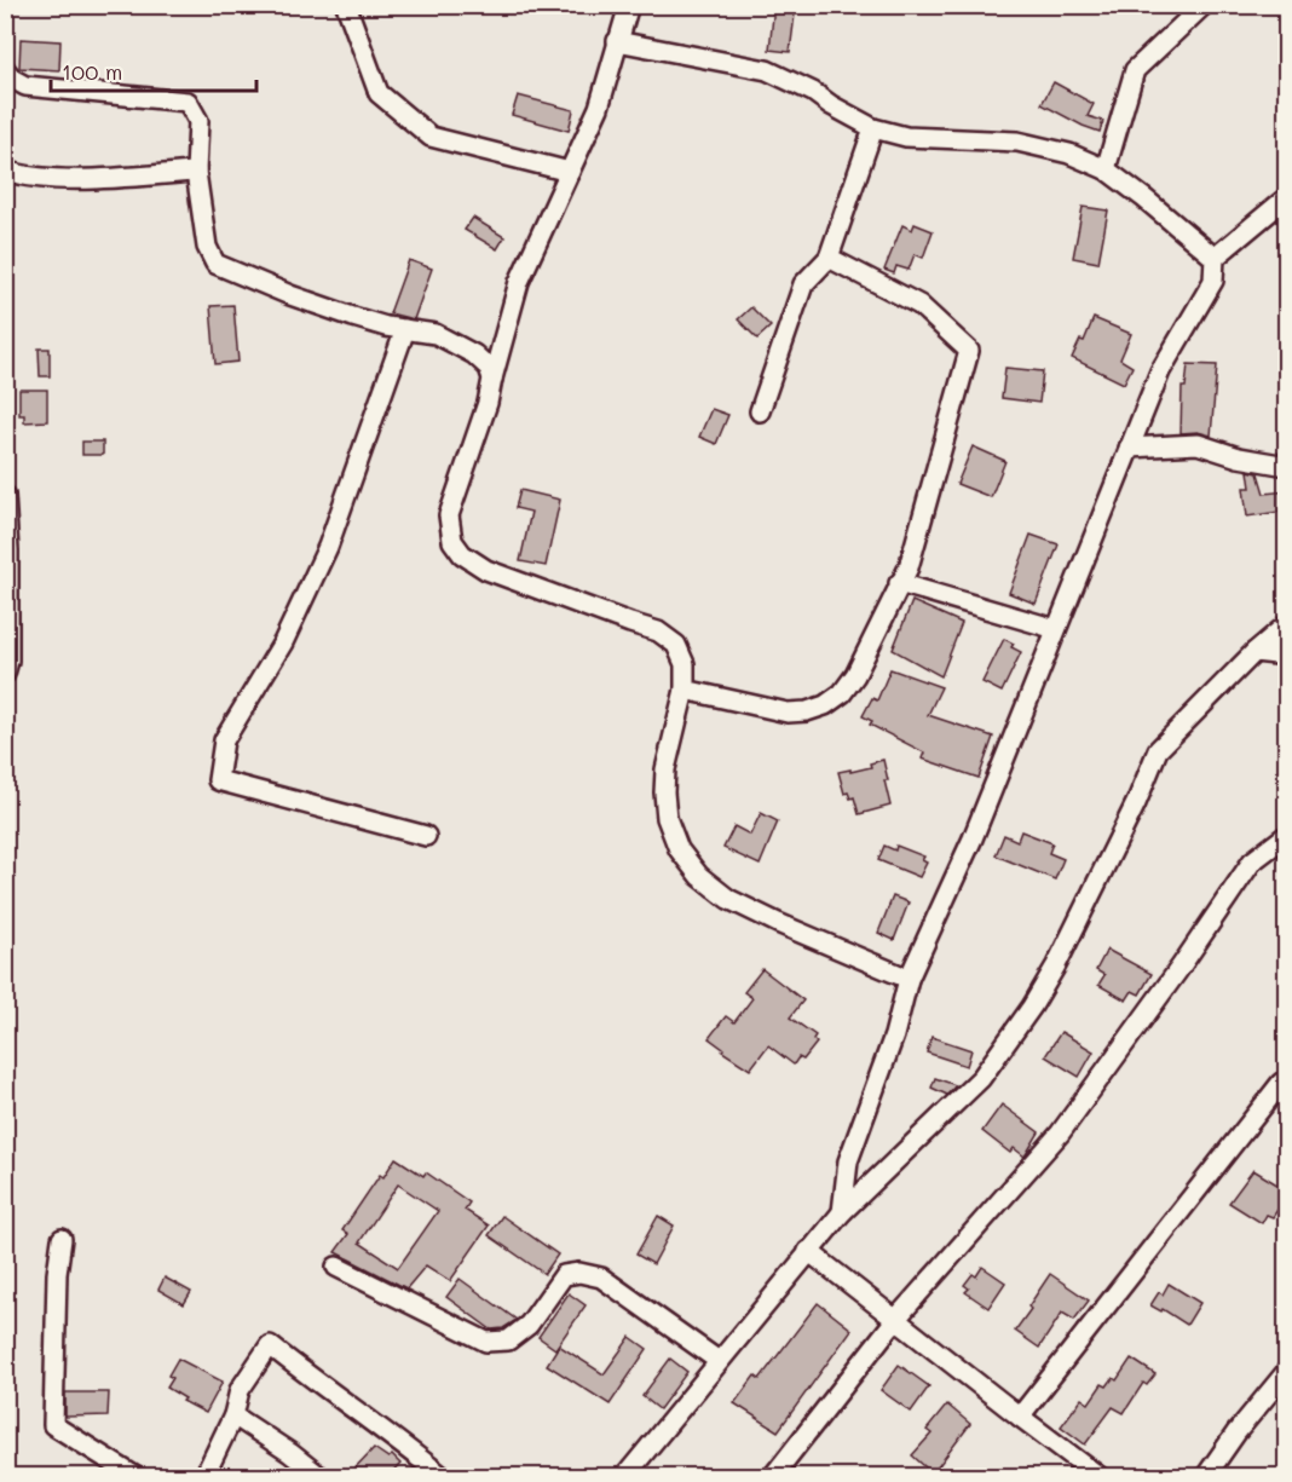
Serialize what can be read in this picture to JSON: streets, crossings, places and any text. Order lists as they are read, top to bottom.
{
  "scale_bar": "100 m"
}
